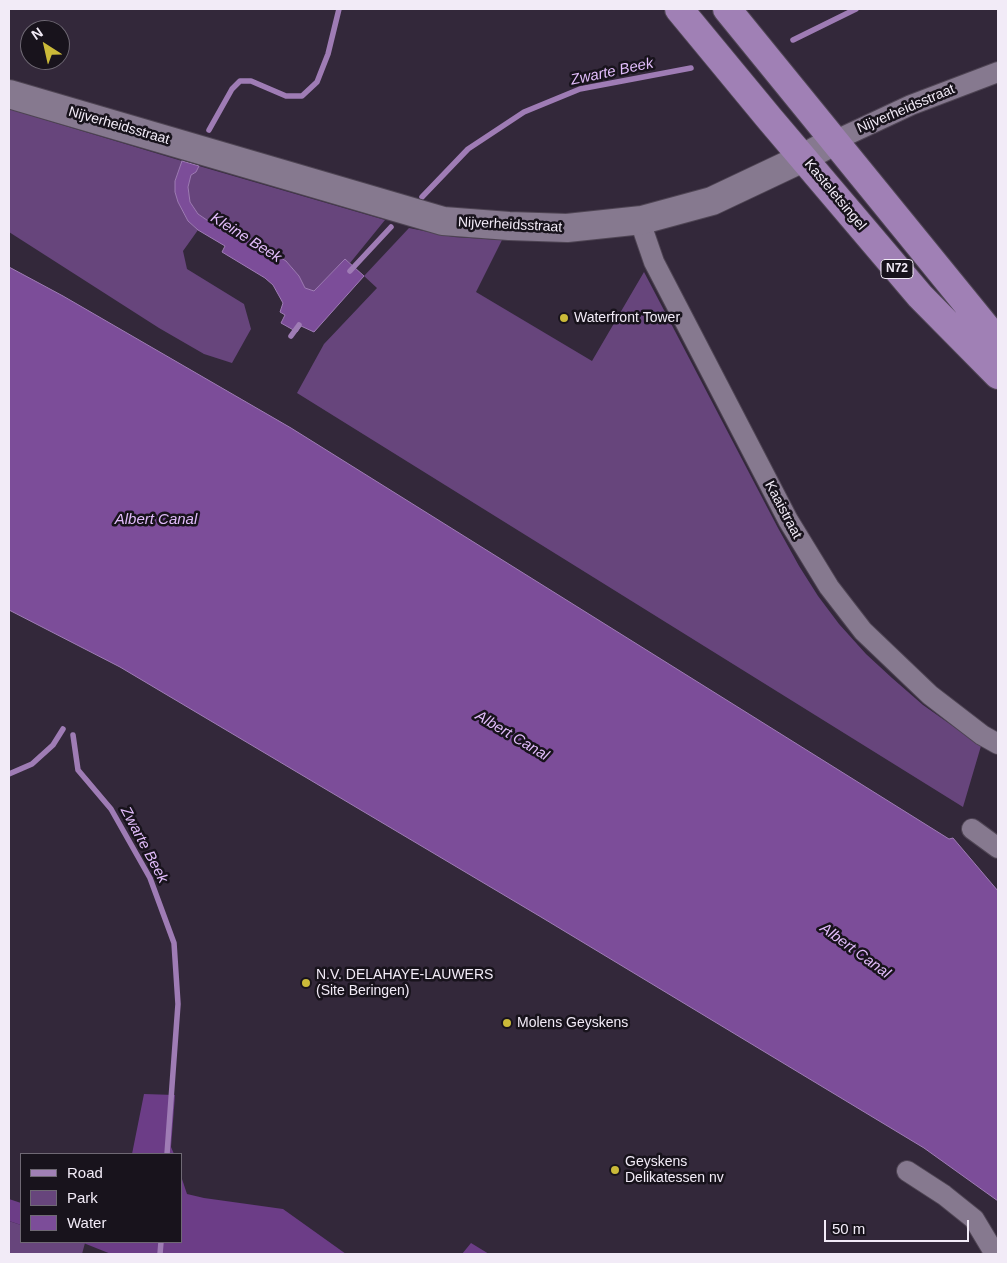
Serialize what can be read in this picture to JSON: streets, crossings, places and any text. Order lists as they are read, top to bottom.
{
  "streets": {
    "main road": ["Kasteletsingel", "N72"],
    "street": ["Nijverheidsstraat", "Kaaistraat"]
  },
  "crossings": [
    ["Nijverheidsstraat", "Kasteletsingel"],
    ["Nijverheidsstraat", "N72"],
    ["Nijverheidsstraat", "Kaaistraat"]
  ],
  "water": ["Zwarte Beek", "Kleine Beek", "Albert Canal"],
  "places": [
    "Waterfront Tower",
    "N.V. DELAHAYE-LAUWERS (Site Beringen)",
    "Molens Geyskens",
    "Geyskens Delikatessen nv"
  ],
  "legend": ["Road", "Park", "Water"],
  "scale_bar": "50 m",
  "north": "top left"
}
